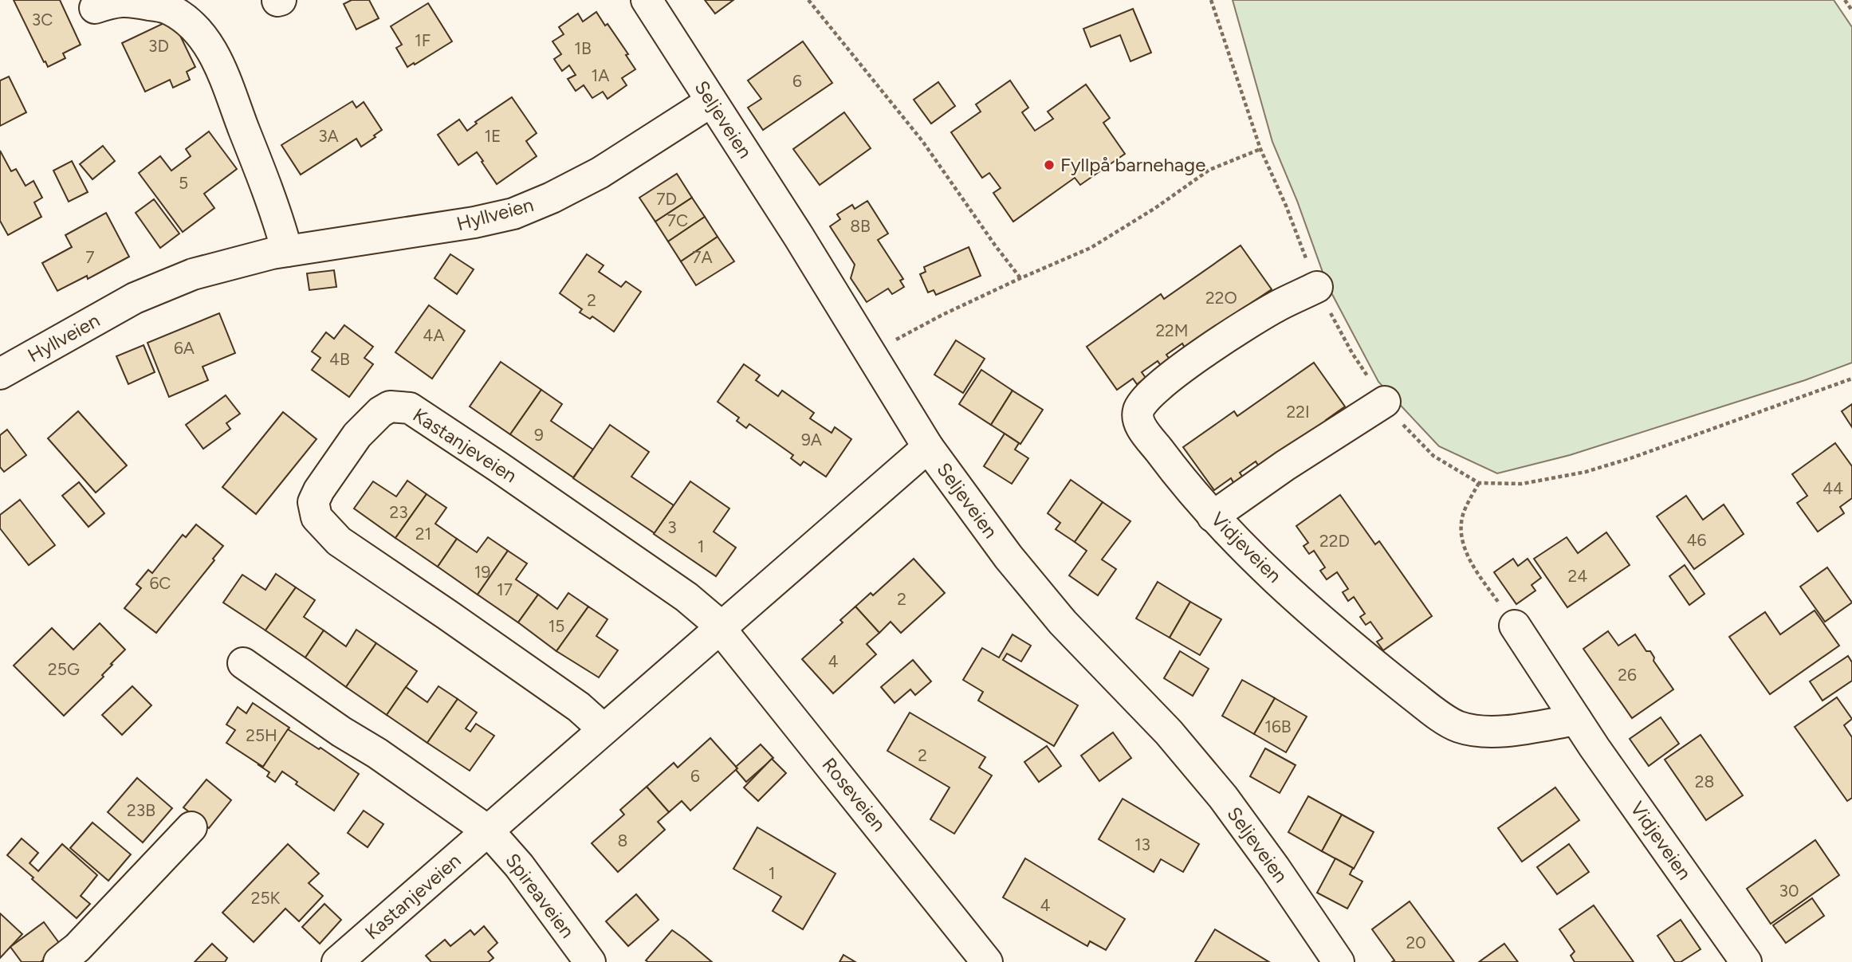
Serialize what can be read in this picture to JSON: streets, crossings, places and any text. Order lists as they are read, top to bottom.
{
  "streets": {
    "street": [
      "Seljeveien",
      "Hyllveien",
      "Kastanjeveien",
      "Vidjeveien",
      "Roseveien",
      "Spireaveien"
    ]
  },
  "crossings": [
    ["Seljeveien", "Hyllveien"],
    ["Seljeveien", "Kastanjeveien"],
    ["Kastanjeveien", "Roseveien"],
    ["Kastanjeveien", "Spireaveien"]
  ],
  "places": ["Fyllpå barnehage"],
  "house_numbers": [
    "3C",
    "1F",
    "3D",
    "1B",
    "1A",
    "6",
    "3A",
    "1E",
    "5",
    "7D",
    "7C",
    "8B",
    "7",
    "7A",
    "22O",
    "2",
    "22M",
    "4A",
    "6A",
    "4B",
    "22I",
    "9",
    "9A",
    "44",
    "23",
    "3",
    "21",
    "46",
    "22D",
    "1",
    "19",
    "24",
    "6C",
    "17",
    "2",
    "15",
    "4",
    "25G",
    "26",
    "16B",
    "25H",
    "2",
    "6",
    "28",
    "23B",
    "8",
    "13",
    "1",
    "30",
    "25K",
    "4",
    "20"
  ]
}
